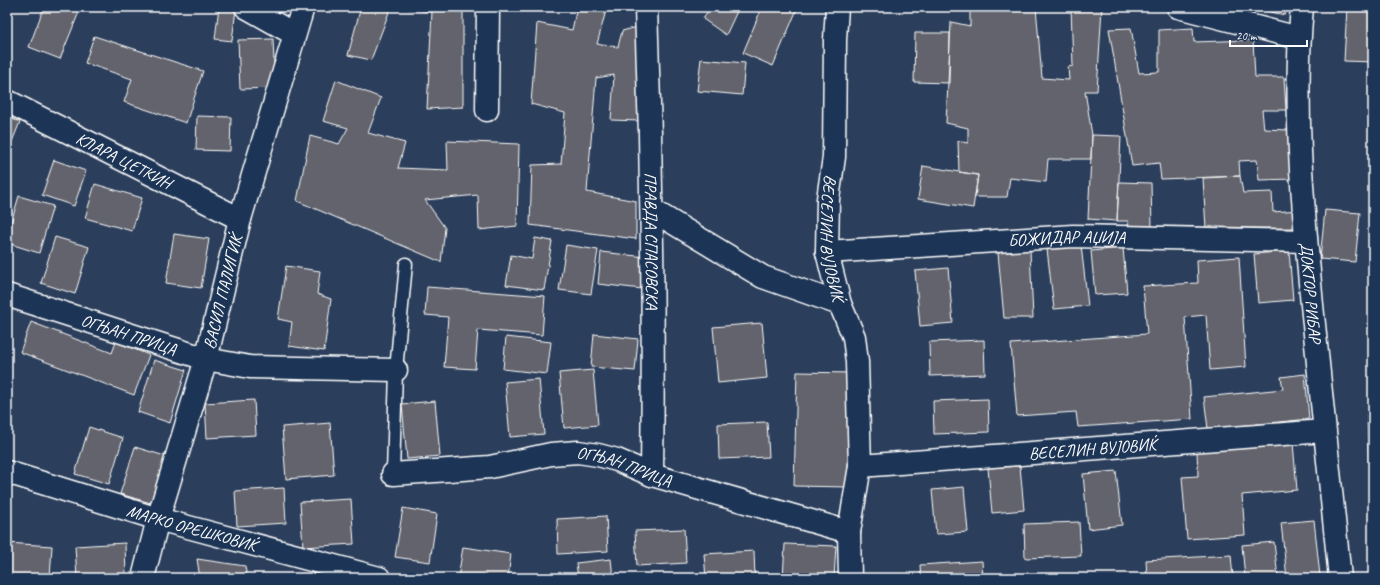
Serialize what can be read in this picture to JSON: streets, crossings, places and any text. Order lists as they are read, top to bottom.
{
  "streets": {
    "street": [
      "КЛАРА ЦЕТКИН",
      "ВЕСЕЛИН ВУЈОВИЌ",
      "БОЖИДАР АЏИЈА",
      "ПРАВДА СПАСОВСКА",
      "ВАСИЛ ПАЛИГИЌ",
      "ДОКТОР РИБАР",
      "ОГЊАН ПРИЦА",
      "МАРКО ОРЕШКОВИЌ"
    ]
  },
  "crossings": [
    ["КЛАРА ЦЕТКИН", "ВАСИЛ ПАЛИГИЌ"],
    ["ВЕСЕЛИН ВУЈОВИЌ", "БОЖИДАР АЏИЈА"],
    ["ВЕСЕЛИН ВУЈОВИЌ", "ДОКТОР РИБАР"],
    ["ВЕСЕЛИН ВУЈОВИЌ", "ОГЊАН ПРИЦА"],
    ["БОЖИДАР АЏИЈА", "ДОКТОР РИБАР"],
    ["ПРАВДА СПАСОВСКА", "ОГЊАН ПРИЦА"],
    ["ВАСИЛ ПАЛИГИЌ", "ОГЊАН ПРИЦА"],
    ["ВАСИЛ ПАЛИГИЌ", "МАРКО ОРЕШКОВИЌ"]
  ],
  "scale_bar": "20 m"
}
